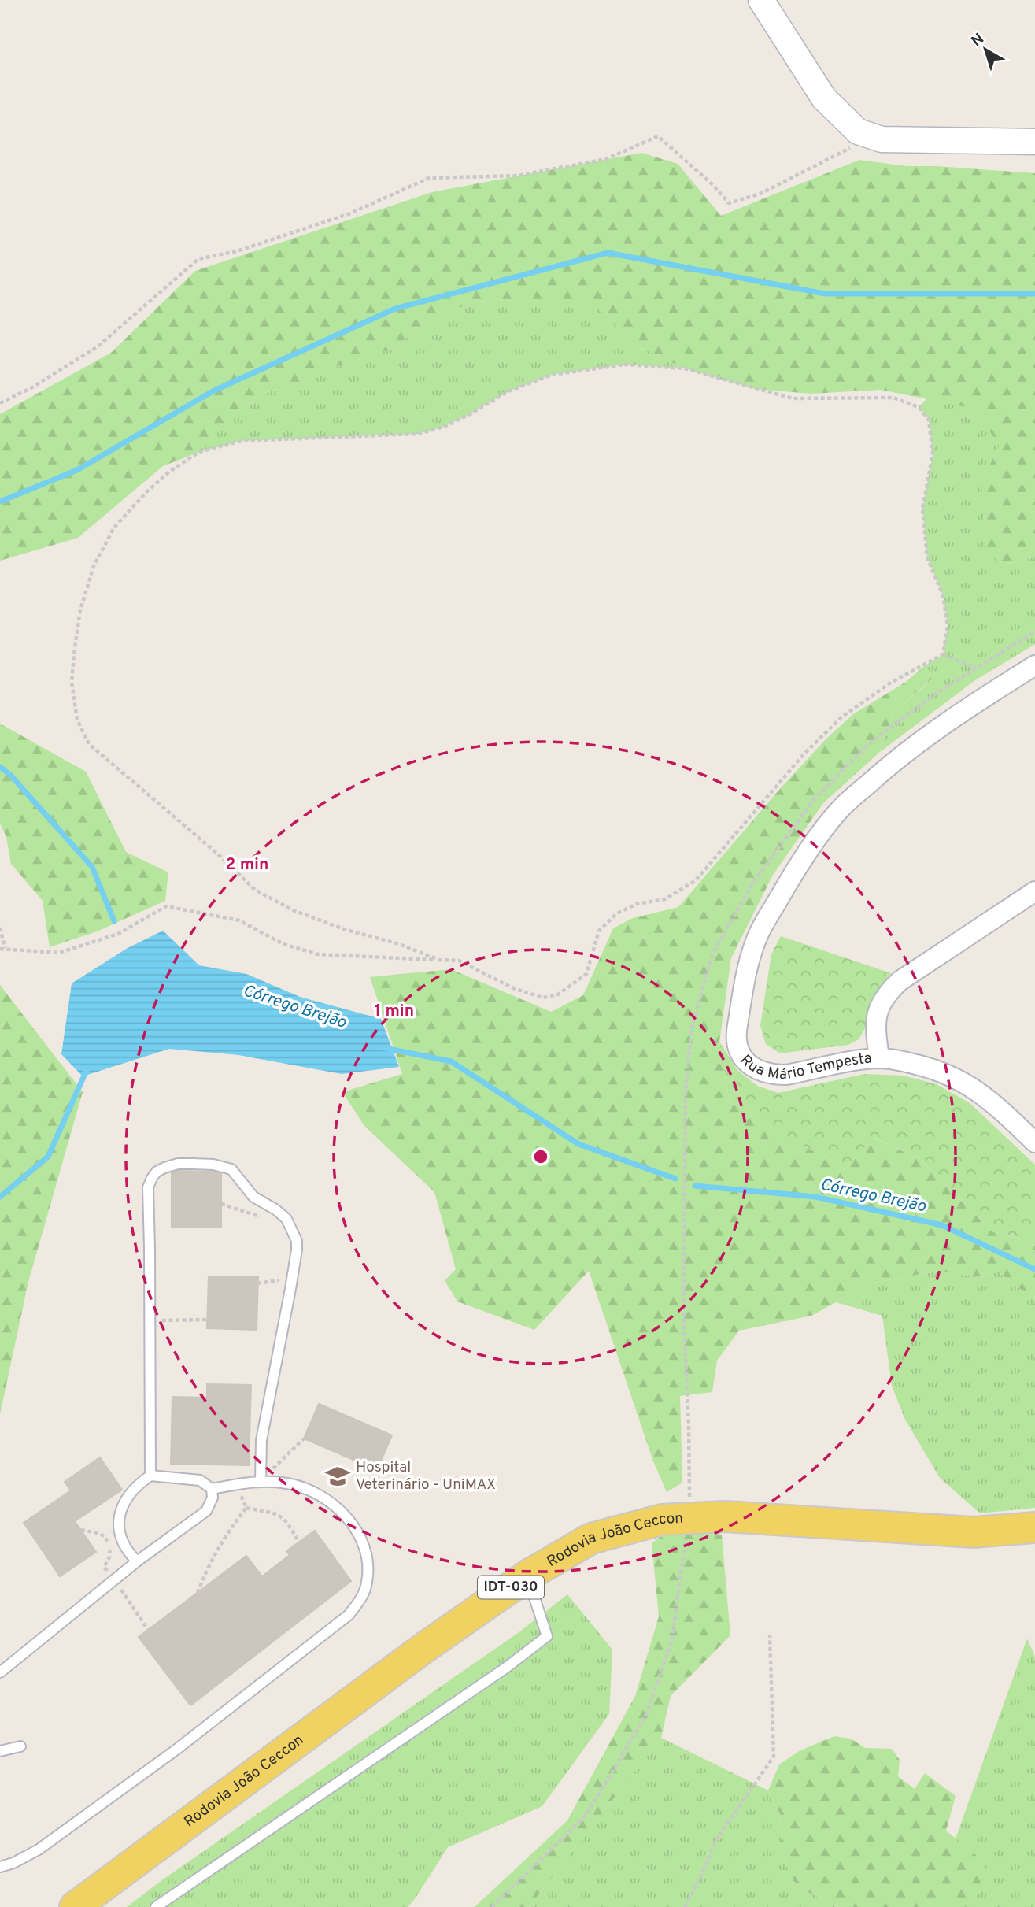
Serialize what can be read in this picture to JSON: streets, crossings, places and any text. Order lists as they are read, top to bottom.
{
  "streets": {
    "main road": ["Rodovia João Ceccon", "IDT-030"],
    "street": ["Rua Mário Tempesta"]
  },
  "water": ["Córrego Brejão"],
  "places": {
    "school or university": ["Hospital Veterinário - UniMAX"]
  },
  "north": "top left",
  "rings": ["2 min", "1 min"]
}
